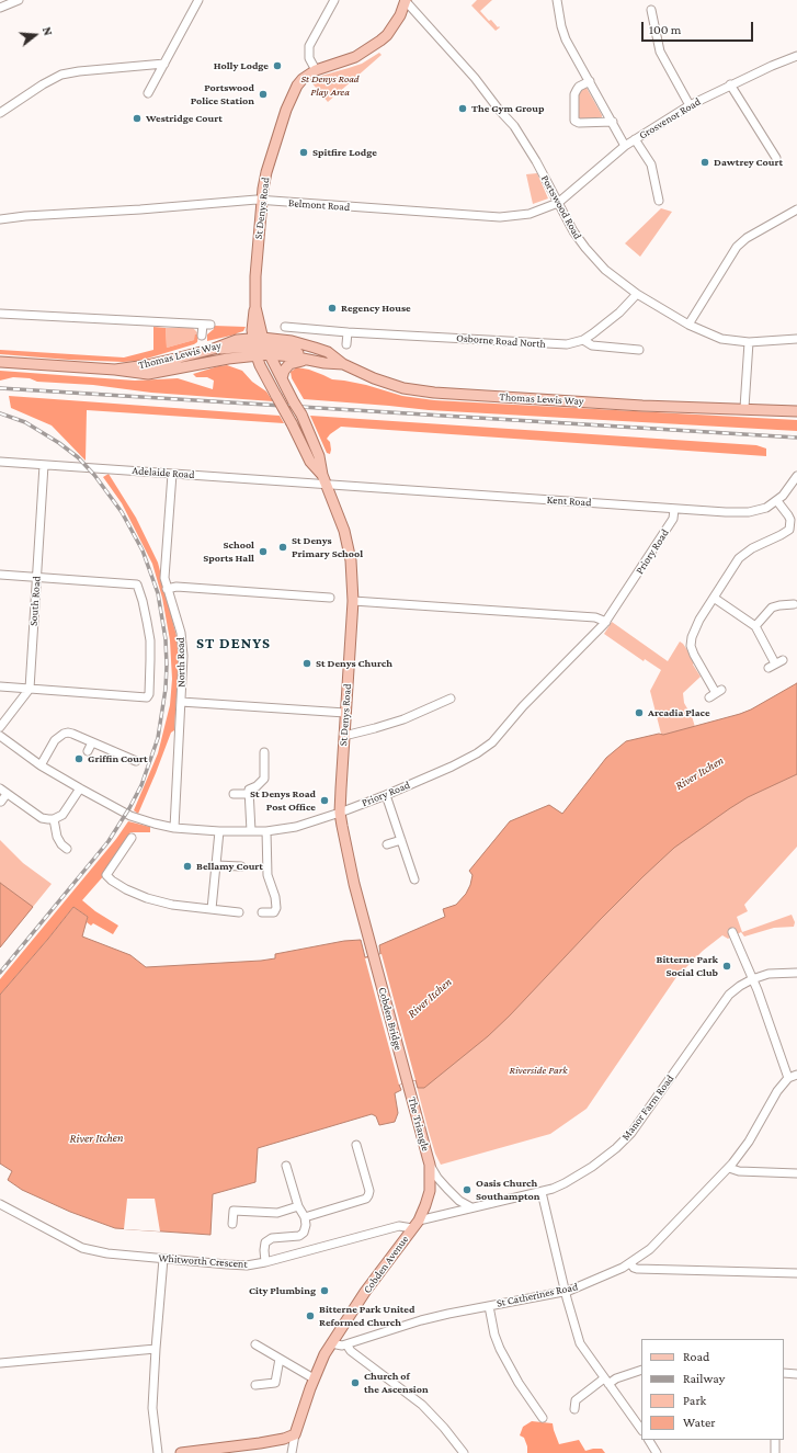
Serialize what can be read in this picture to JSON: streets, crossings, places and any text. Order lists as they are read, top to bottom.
{
  "streets": {
    "main road": [
      "St Denys Road",
      "Thomas Lewis Way",
      "Cobden Bridge",
      "The Triangle",
      "Cobden Avenue"
    ],
    "street": [
      "Grosvenor Road",
      "Belmont Road",
      "Portswood Road",
      "Osborne Road North",
      "Adelaide Road",
      "Kent Road",
      "Priory Road",
      "South Road",
      "North Road",
      "Manor Farm Road",
      "Whitworth Crescent",
      "St Catherines Road"
    ]
  },
  "crossings": [
    ["Grosvenor Road", "Belmont Road"],
    ["Grosvenor Road", "Portswood Road"],
    ["Belmont Road", "Portswood Road"],
    ["Belmont Road", "St Denys Road"],
    ["Portswood Road", "St Denys Road"],
    ["Portswood Road", "Osborne Road North"],
    ["St Denys Road", "Thomas Lewis Way"],
    ["St Denys Road", "Adelaide Road"],
    ["St Denys Road", "Kent Road"],
    ["St Denys Road", "Priory Road"],
    ["St Denys Road", "Cobden Bridge"],
    ["Adelaide Road", "Kent Road"],
    ["Adelaide Road", "South Road"],
    ["Adelaide Road", "North Road"],
    ["Kent Road", "Priory Road"],
    ["Priory Road", "North Road"],
    ["Cobden Bridge", "The Triangle"],
    ["Manor Farm Road", "The Triangle"],
    ["Manor Farm Road", "Whitworth Crescent"],
    ["Manor Farm Road", "Cobden Avenue"],
    ["The Triangle", "Whitworth Crescent"],
    ["The Triangle", "Cobden Avenue"],
    ["Whitworth Crescent", "Cobden Avenue"],
    ["Cobden Avenue", "St Catherines Road"]
  ],
  "districts": ["ST DENYS"],
  "water": ["River Itchen"],
  "parks": ["St Denys Road Play Area", "Riverside Park"],
  "places": [
    "Holly Lodge",
    "Portswood Police Station",
    "The Gym Group",
    "Westridge Court",
    "Spitfire Lodge",
    "Dawtrey Court",
    "Regency House",
    "St Denys Primary School",
    "School Sports Hall",
    "St Denys Church",
    "Arcadia Place",
    "Griffin Court",
    "St Denys Road Post Office",
    "Bellamy Court",
    "Bitterne Park Social Club",
    "Oasis Church Southampton",
    "City Plumbing",
    "Bitterne Park United Reformed Church",
    "Church of the Ascension"
  ],
  "legend": [
    "Road",
    "Railway",
    "Park",
    "Water"
  ],
  "scale_bar": "100 m",
  "north": "right"
}
